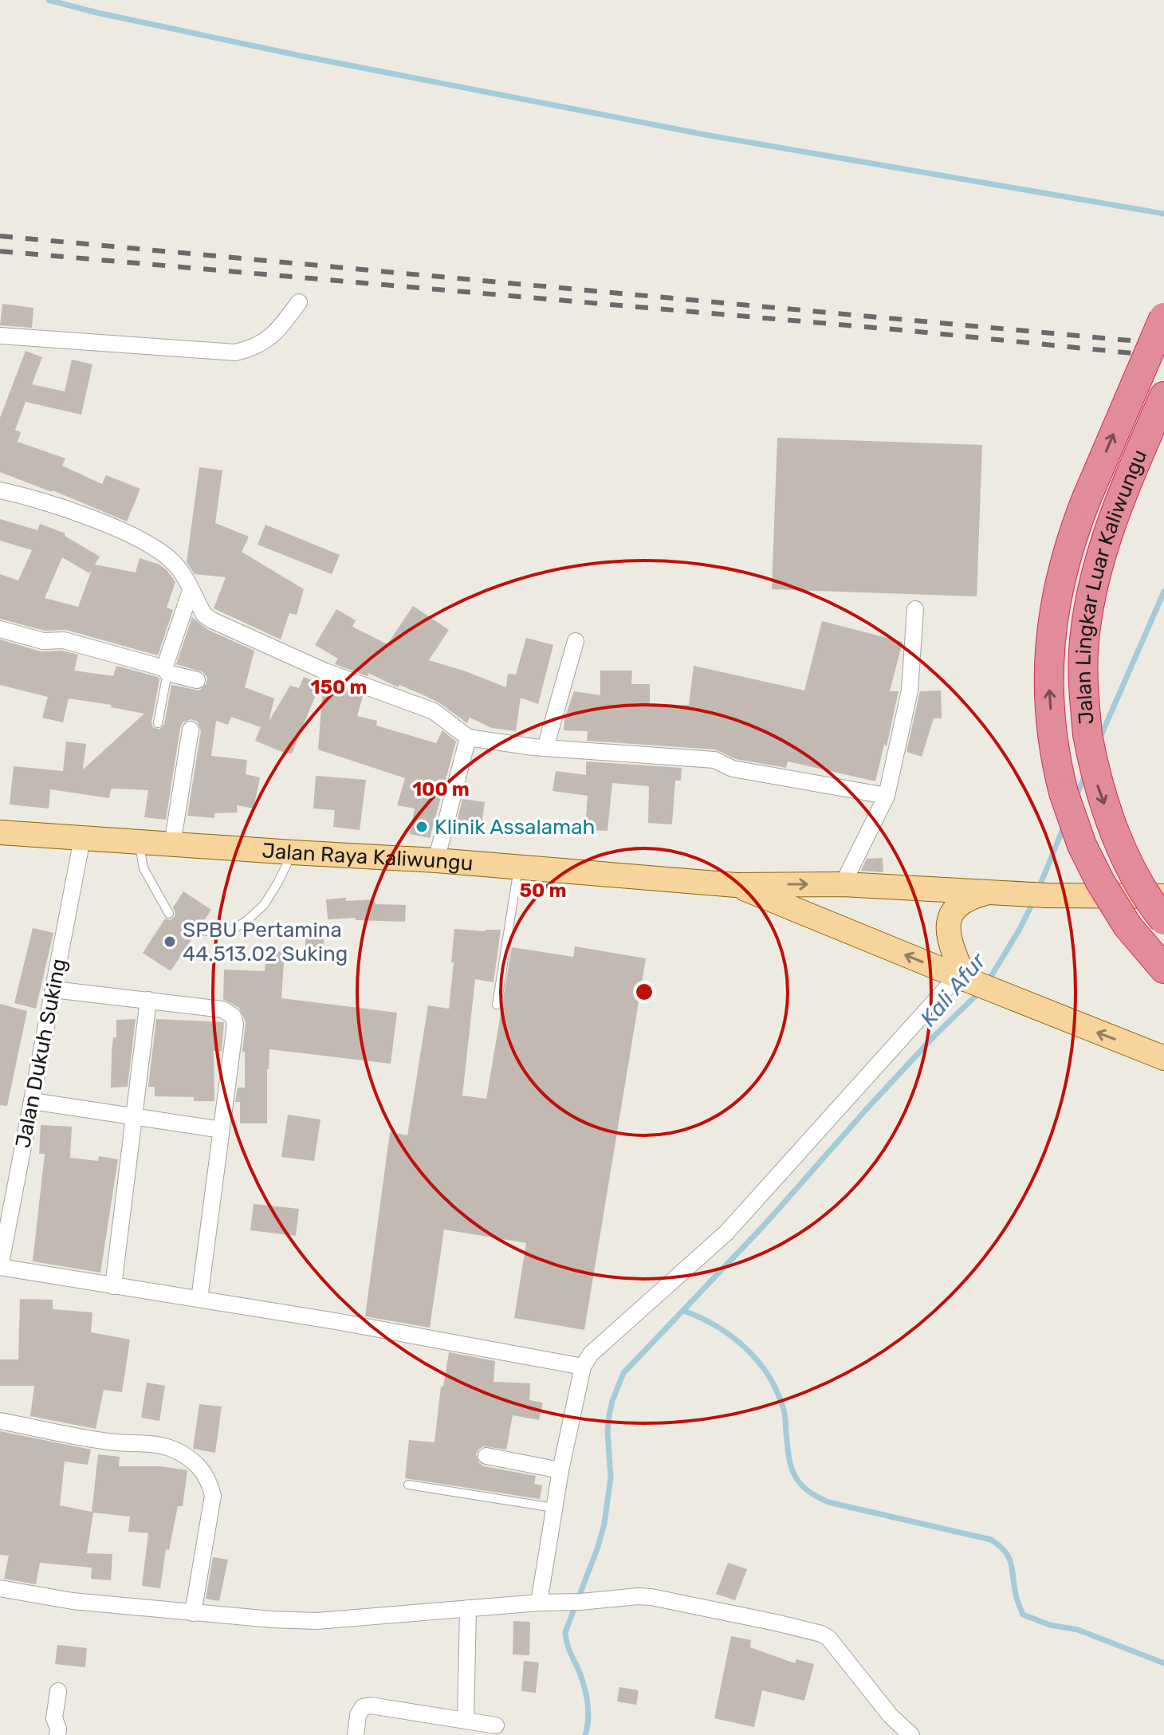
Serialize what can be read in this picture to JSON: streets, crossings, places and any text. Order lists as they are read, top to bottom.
{
  "streets": {
    "highway": ["Jalan Lingkar Luar Kaliwungu"],
    "main road": ["Jalan Raya Kaliwungu"],
    "street": ["Jalan Dukuh Suking"]
  },
  "crossings": [
    ["Jalan Raya Kaliwungu", "Jalan Dukuh Suking"]
  ],
  "water": ["Kali Afur"],
  "places": ["Klinik Assalamah", "SPBU Pertamina 44.513.02 Suking"],
  "rings": ["150 m", "100 m", "50 m"]
}
